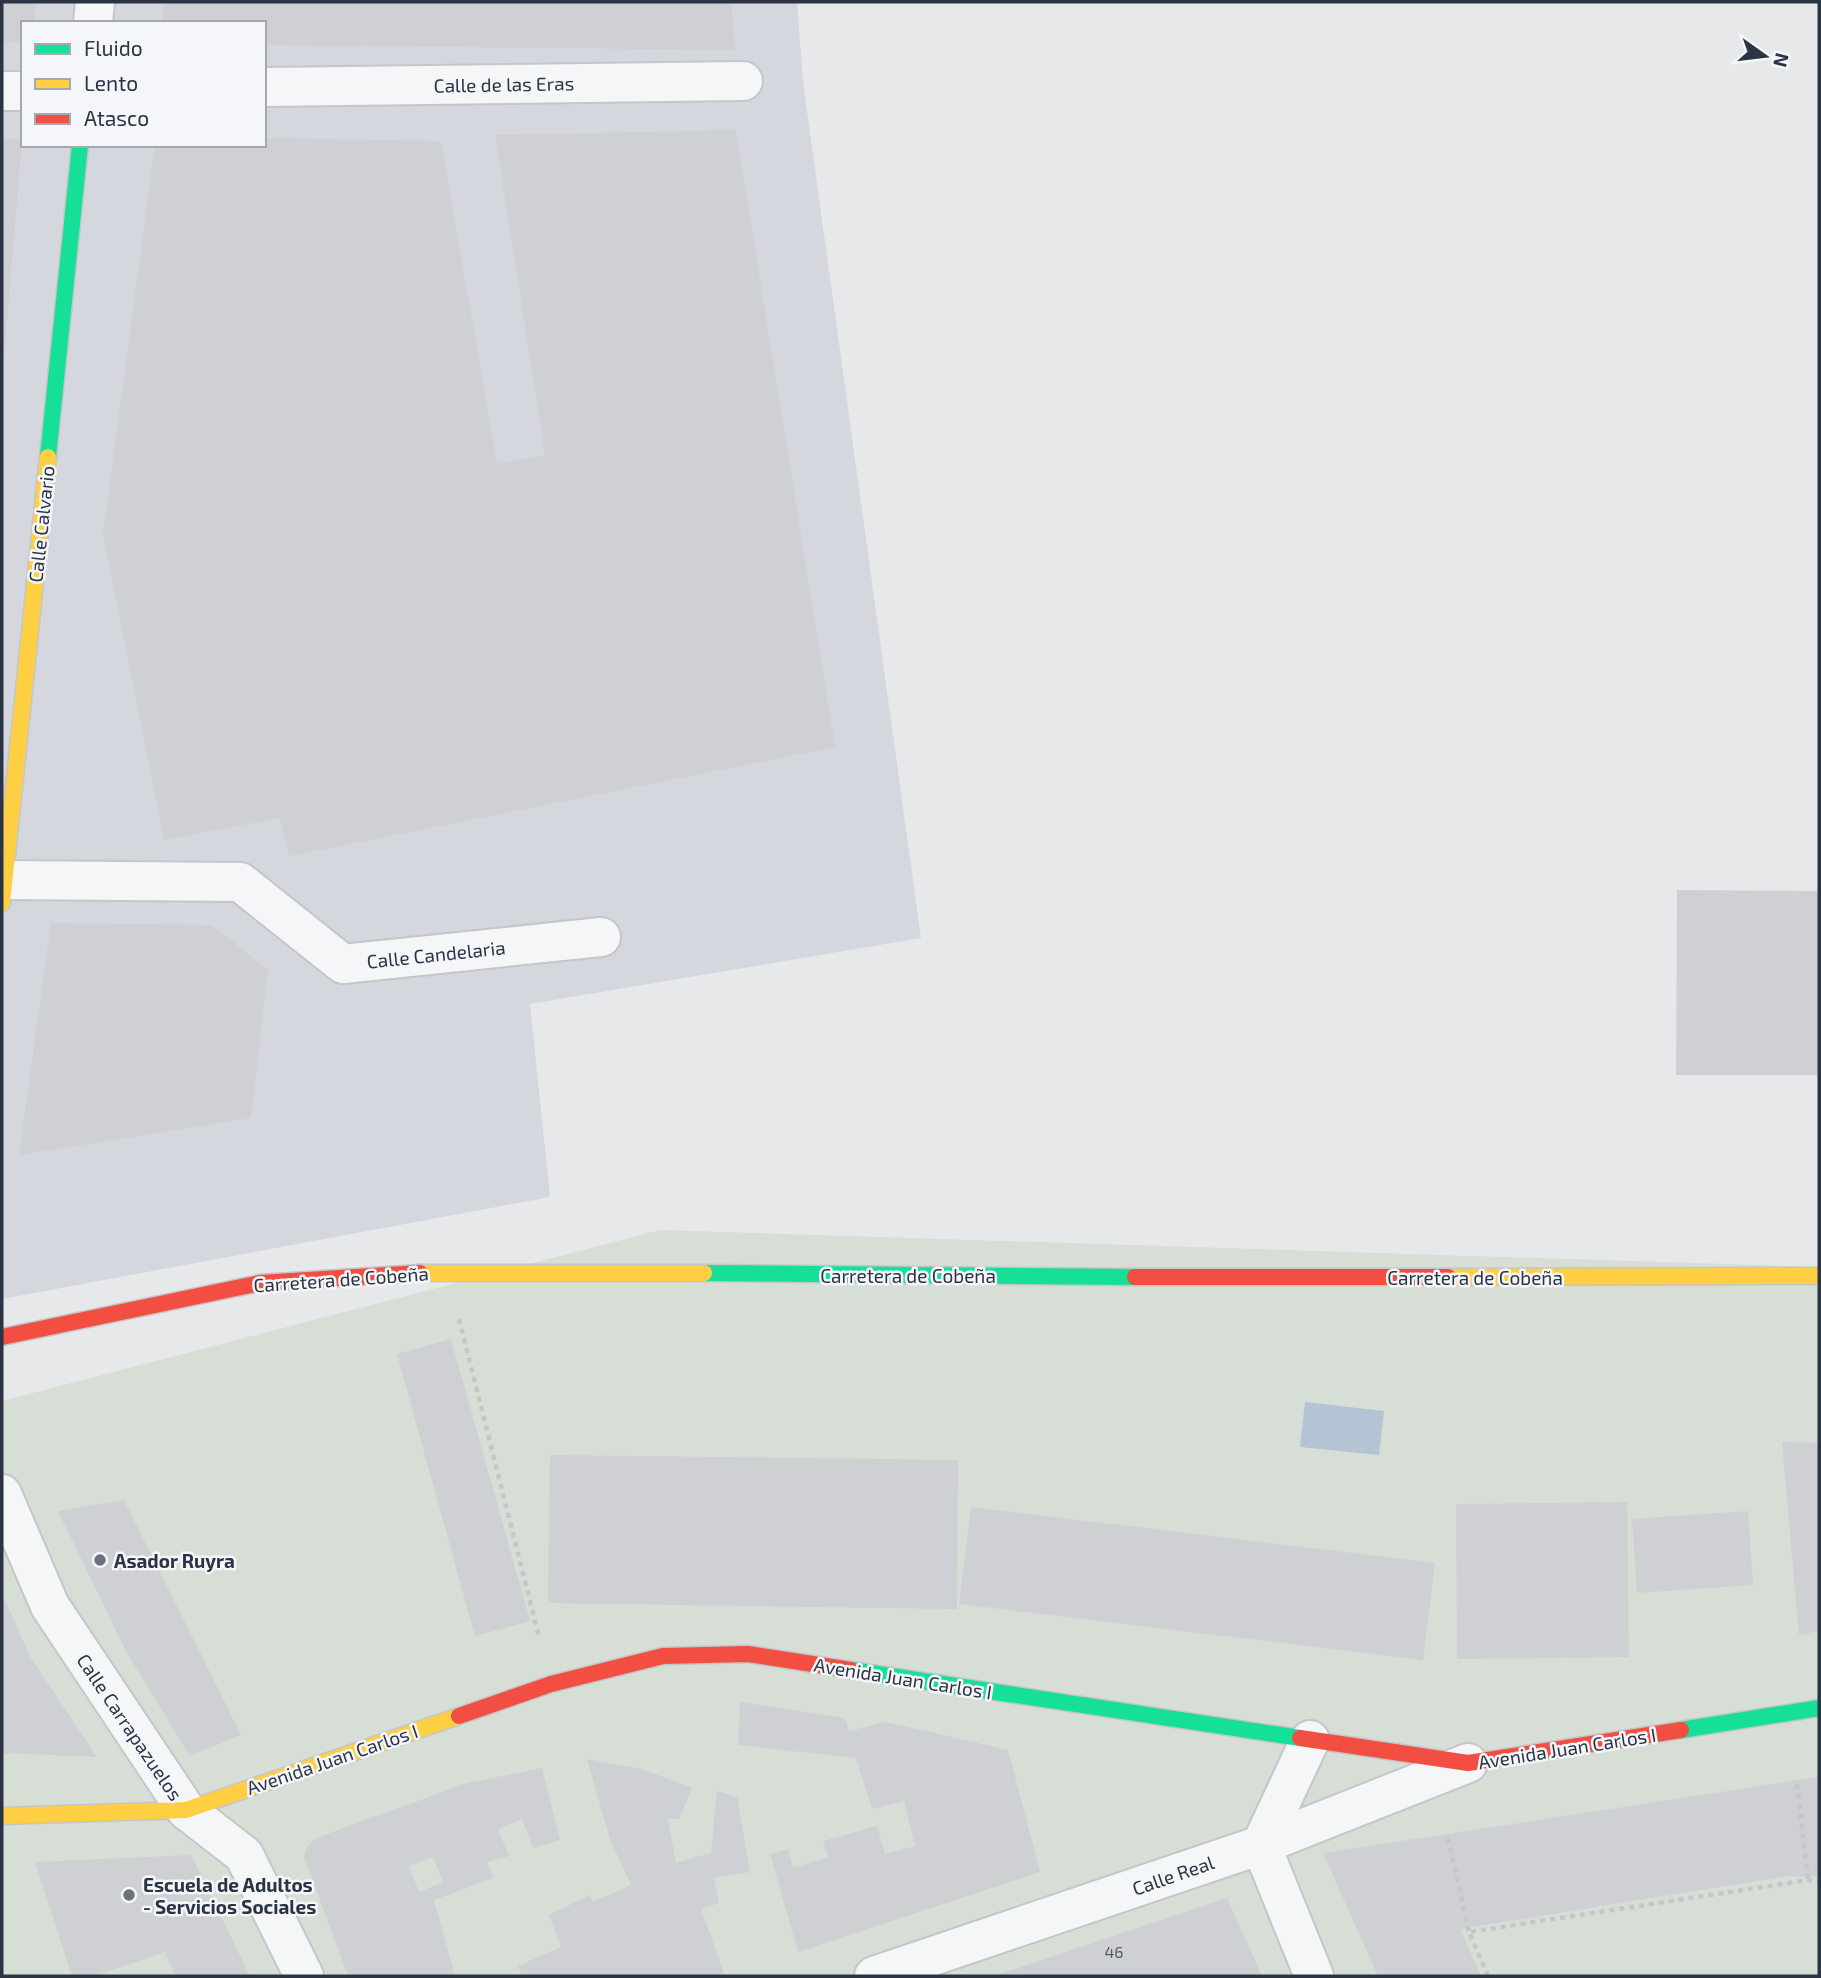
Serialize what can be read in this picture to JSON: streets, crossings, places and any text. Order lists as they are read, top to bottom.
{
  "streets": {
    "street": [
      "Calle de las Eras",
      "Calle Calvario",
      "Calle Candelaria",
      "Carretera de Cobeña",
      "Avenida Juan Carlos I",
      "Calle Carrapazuelos",
      "Calle Real"
    ]
  },
  "crossings": [
    ["Calle Calvario", "Calle Candelaria"],
    ["Avenida Juan Carlos I", "Calle Carrapazuelos"],
    ["Avenida Juan Carlos I", "Calle Real"]
  ],
  "places": ["Asador Ruyra", "Escuela de Adultos - Servicios Sociales"],
  "house_numbers": ["46"],
  "legend": ["Fluido", "Lento", "Atasco"],
  "north": "right"
}
